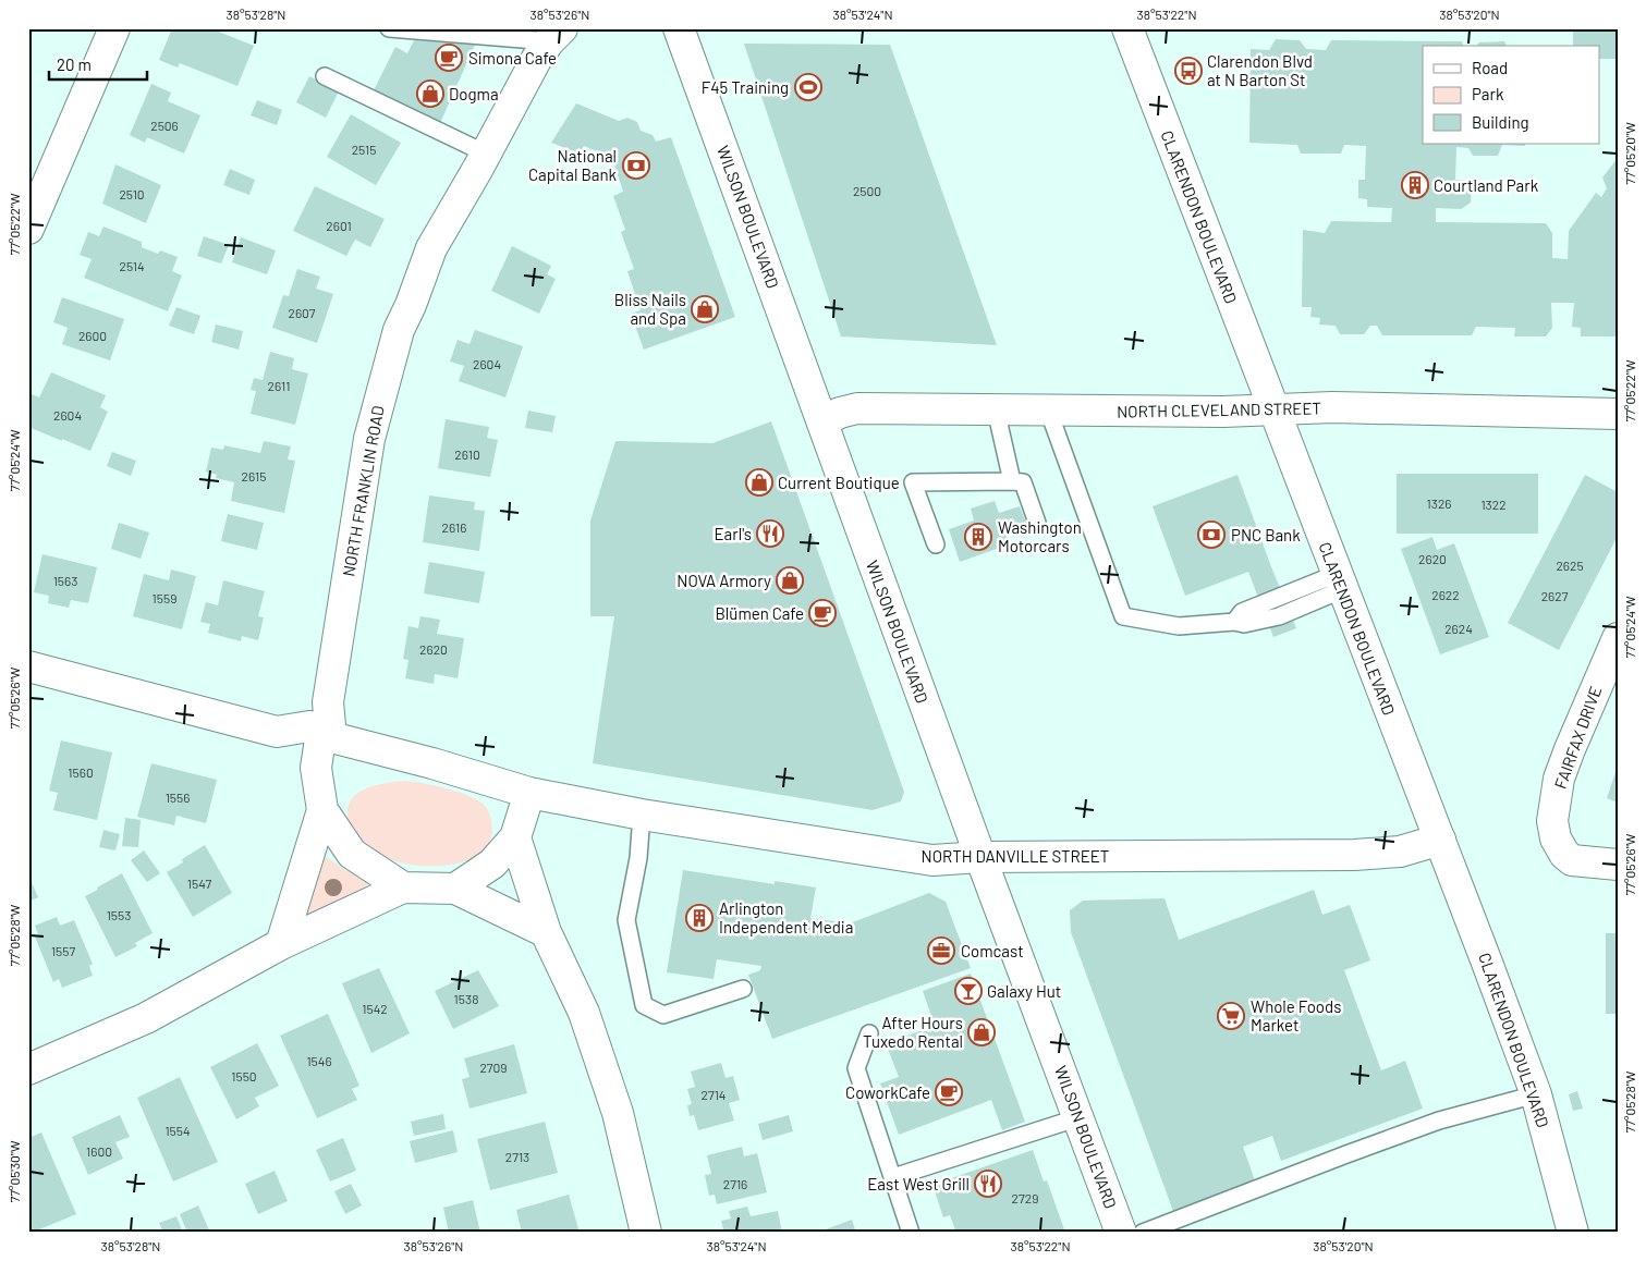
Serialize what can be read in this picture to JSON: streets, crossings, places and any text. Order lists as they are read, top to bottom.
{
  "streets": {
    "street": [
      "WILSON BOULEVARD",
      "CLARENDON BOULEVARD",
      "NORTH CLEVELAND STREET",
      "NORTH FRANKLIN ROAD",
      "FAIRFAX DRIVE",
      "NORTH DANVILLE STREET"
    ]
  },
  "crossings": [
    ["WILSON BOULEVARD", "NORTH CLEVELAND STREET"],
    ["WILSON BOULEVARD", "NORTH DANVILLE STREET"],
    ["CLARENDON BOULEVARD", "NORTH CLEVELAND STREET"],
    ["CLARENDON BOULEVARD", "NORTH DANVILLE STREET"],
    ["NORTH FRANKLIN ROAD", "NORTH DANVILLE STREET"]
  ],
  "places": {
    "cafe": ["Simona Cafe", "Blümen Cafe", "CoworkCafe"],
    "bus stop": ["Clarendon Blvd at N Barton St"],
    "sports": ["F45 Training"],
    "shop": [
      "Dogma",
      "Bliss Nails and Spa",
      "Current Boutique",
      "NOVA Armory",
      "After Hours Tuxedo Rental"
    ],
    "bank": ["National Capital Bank", "PNC Bank"],
    "building": ["Courtland Park", "Washington Motorcars", "Arlington Independent Media"],
    "restaurant": ["Earl's", "East West Grill"],
    "office": ["Comcast"],
    "bar": ["Galaxy Hut"],
    "supermarket": ["Whole Foods Market"]
  },
  "house_numbers": [
    "2506",
    "2515",
    "2500",
    "2510",
    "2601",
    "2514",
    "2607",
    "2600",
    "2604",
    "2611",
    "2604",
    "2610",
    "2615",
    "1326",
    "1322",
    "2616",
    "2620",
    "2625",
    "1563",
    "2622",
    "2627",
    "1559",
    "2624",
    "2620",
    "1560",
    "1556",
    "1547",
    "1553",
    "1557",
    "1538",
    "1542",
    "1546",
    "2709",
    "1550",
    "2714",
    "1554",
    "1600",
    "2713",
    "2716",
    "2729"
  ],
  "legend": ["Road", "Park", "Building"],
  "scale_bar": "20 m",
  "coordinates": [
    "38°53'28\"N",
    "38°53'26\"N",
    "38°53'24\"N",
    "38°53'22\"N",
    "38°53'20\"N",
    "77°05'20\"W",
    "77°05'22\"W",
    "77°05'24\"W",
    "77°05'26\"W",
    "77°05'28\"W",
    "77°05'30\"W"
  ]
}
